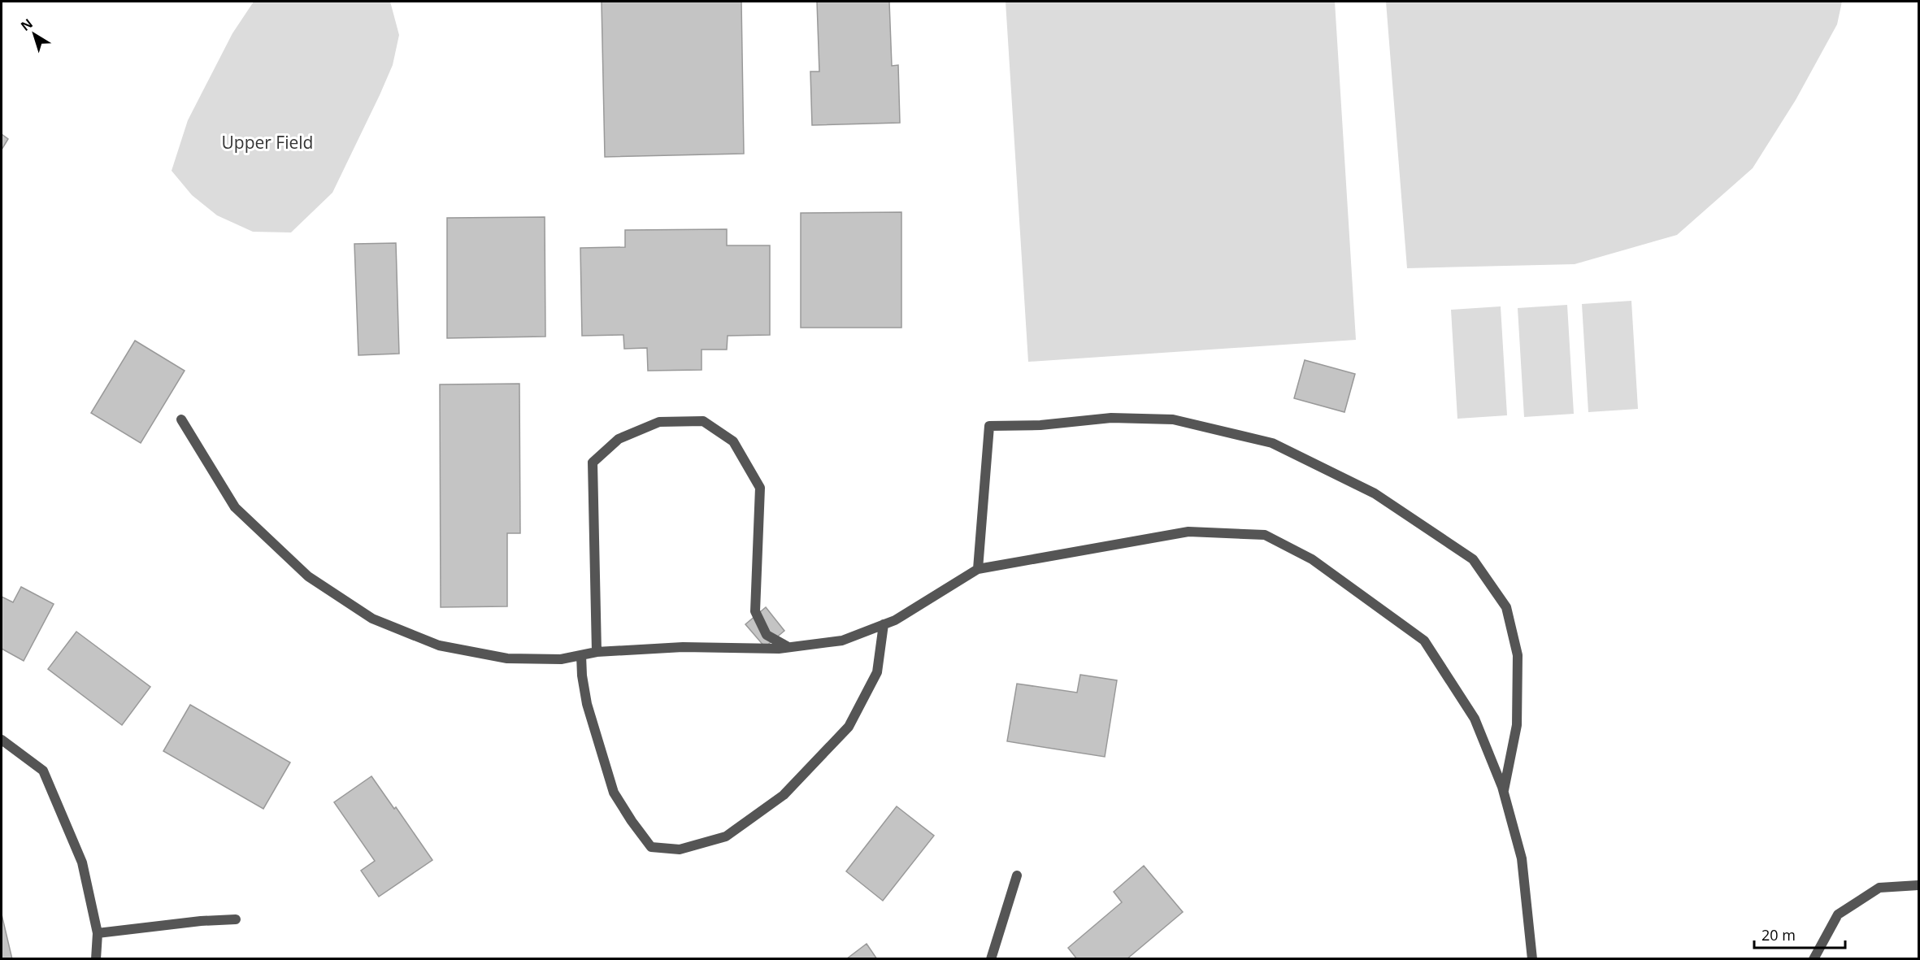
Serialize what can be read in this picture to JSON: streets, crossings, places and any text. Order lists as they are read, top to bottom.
{
  "parks": ["Upper Field"],
  "scale_bar": "20 m",
  "north": "top left"
}
